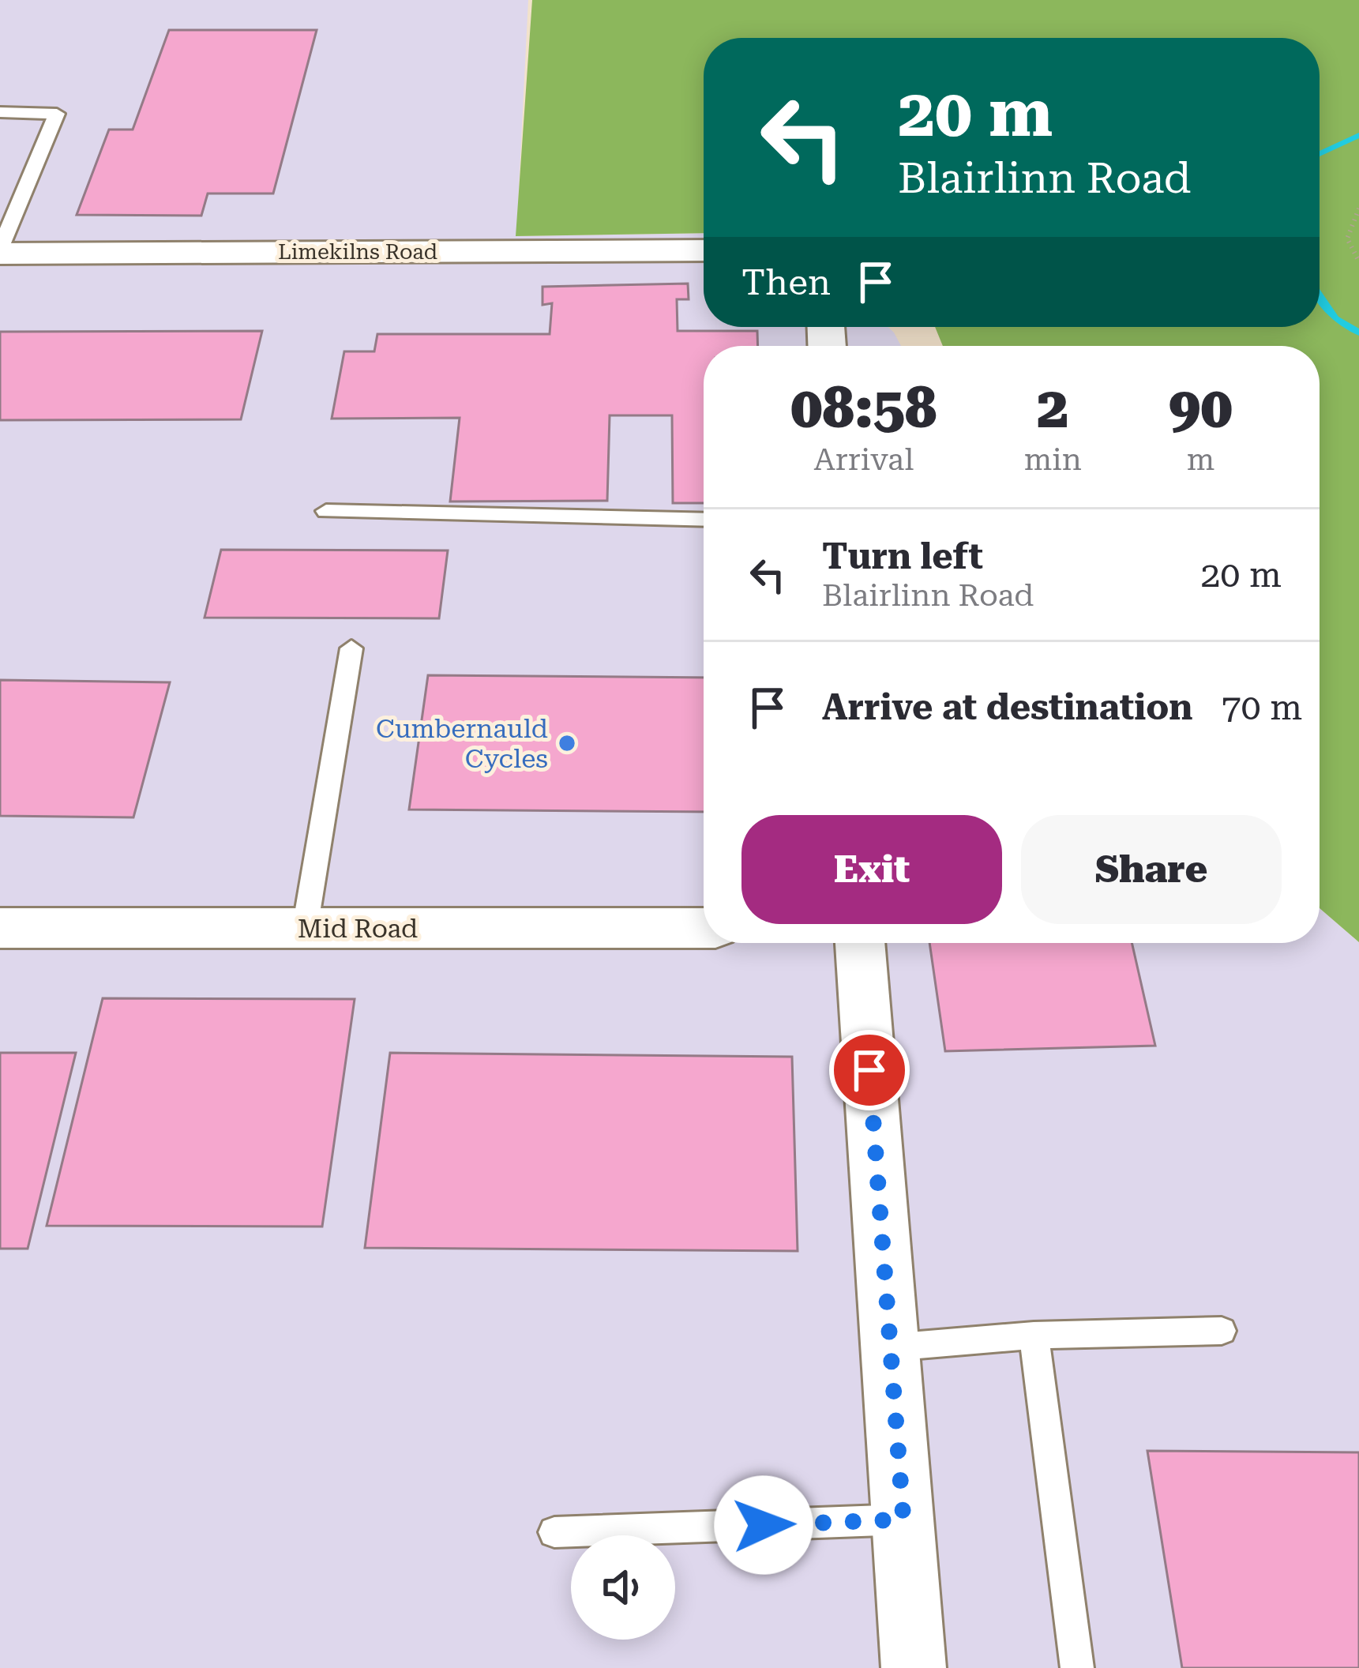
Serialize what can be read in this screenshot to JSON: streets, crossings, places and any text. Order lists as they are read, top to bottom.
{
  "streets": {
    "street": ["Limekilns Road", "Mid Road"]
  },
  "places": ["Cumbernauld Cycles"],
  "page": {
    "turn": ["20 m", "Blairlinn Road"],
    "then": "Then",
    "eta": [
      "08:58",
      "Arrival",
      "2",
      "min",
      "90",
      "m"
    ],
    "list": [
      {
        "name": "Turn left",
        "note": "Blairlinn Road",
        "value": "20 m"
      },
      {
        "name": "Arrive at destination",
        "value": "70 m"
      }
    ],
    "buttons": ["Exit", "Share"]
  }
}
